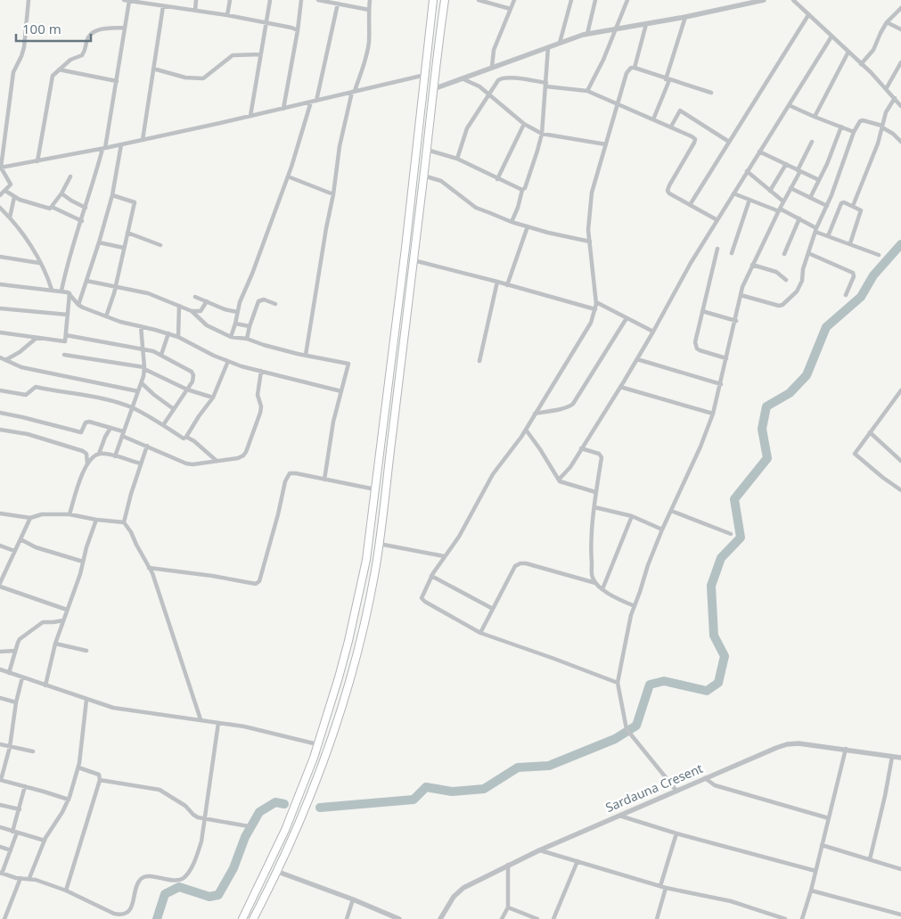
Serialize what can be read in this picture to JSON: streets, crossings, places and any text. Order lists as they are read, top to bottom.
{
  "streets": {
    "street": ["Sardauna Cresent"]
  },
  "scale_bar": "100 m"
}
